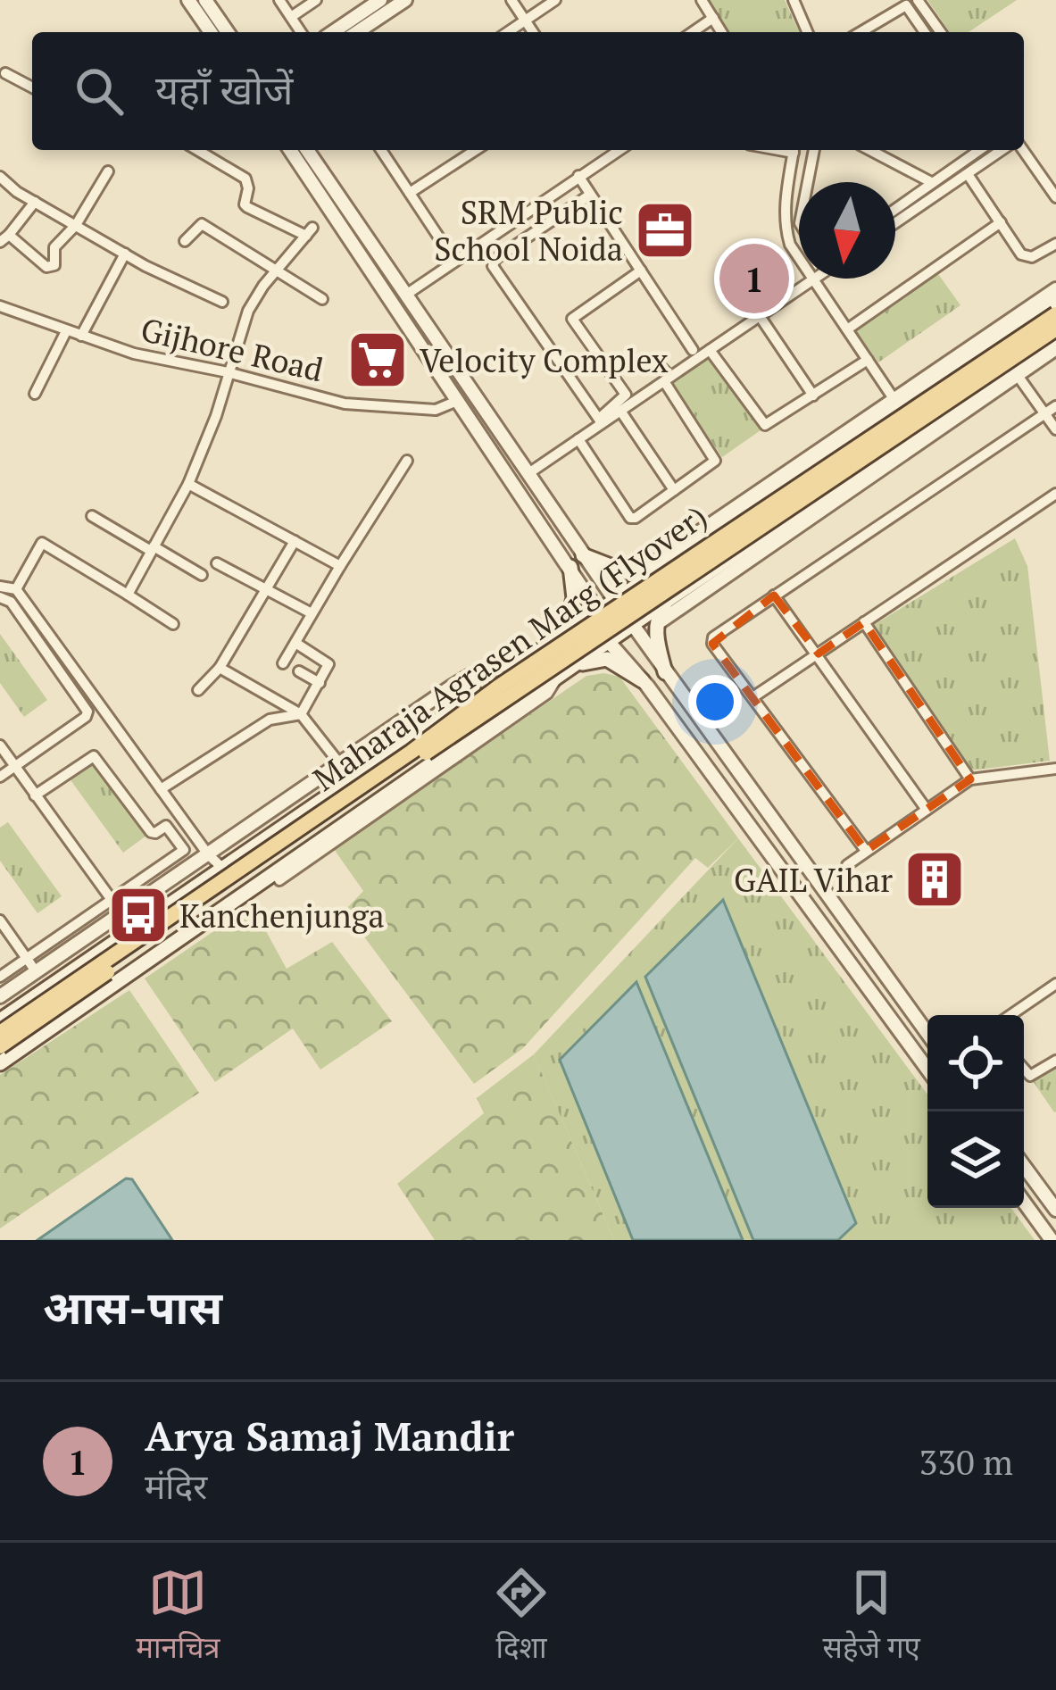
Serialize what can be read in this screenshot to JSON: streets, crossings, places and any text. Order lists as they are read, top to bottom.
{
  "streets": {
    "main road": ["Maharaja Agrasen Marg (Flyover)"],
    "street": ["Gijhore Road"]
  },
  "places": {
    "office": ["SRM Public School Noida"],
    "supermarket": ["Velocity Complex"],
    "building": ["GAIL Vihar"],
    "bus stop": ["Kanchenjunga"]
  },
  "north": "bottom",
  "page": {
    "search": "यहाँ खोजें",
    "pins": "1",
    "heading": "आस-पास",
    "list": [
      {
        "mark": "1",
        "name": "Arya Samaj Mandir",
        "note": "मंदिर",
        "value": "330 m"
      }
    ],
    "nav": ["मानचित्र", "दिशा", "सहेजे गए"]
  }
}
